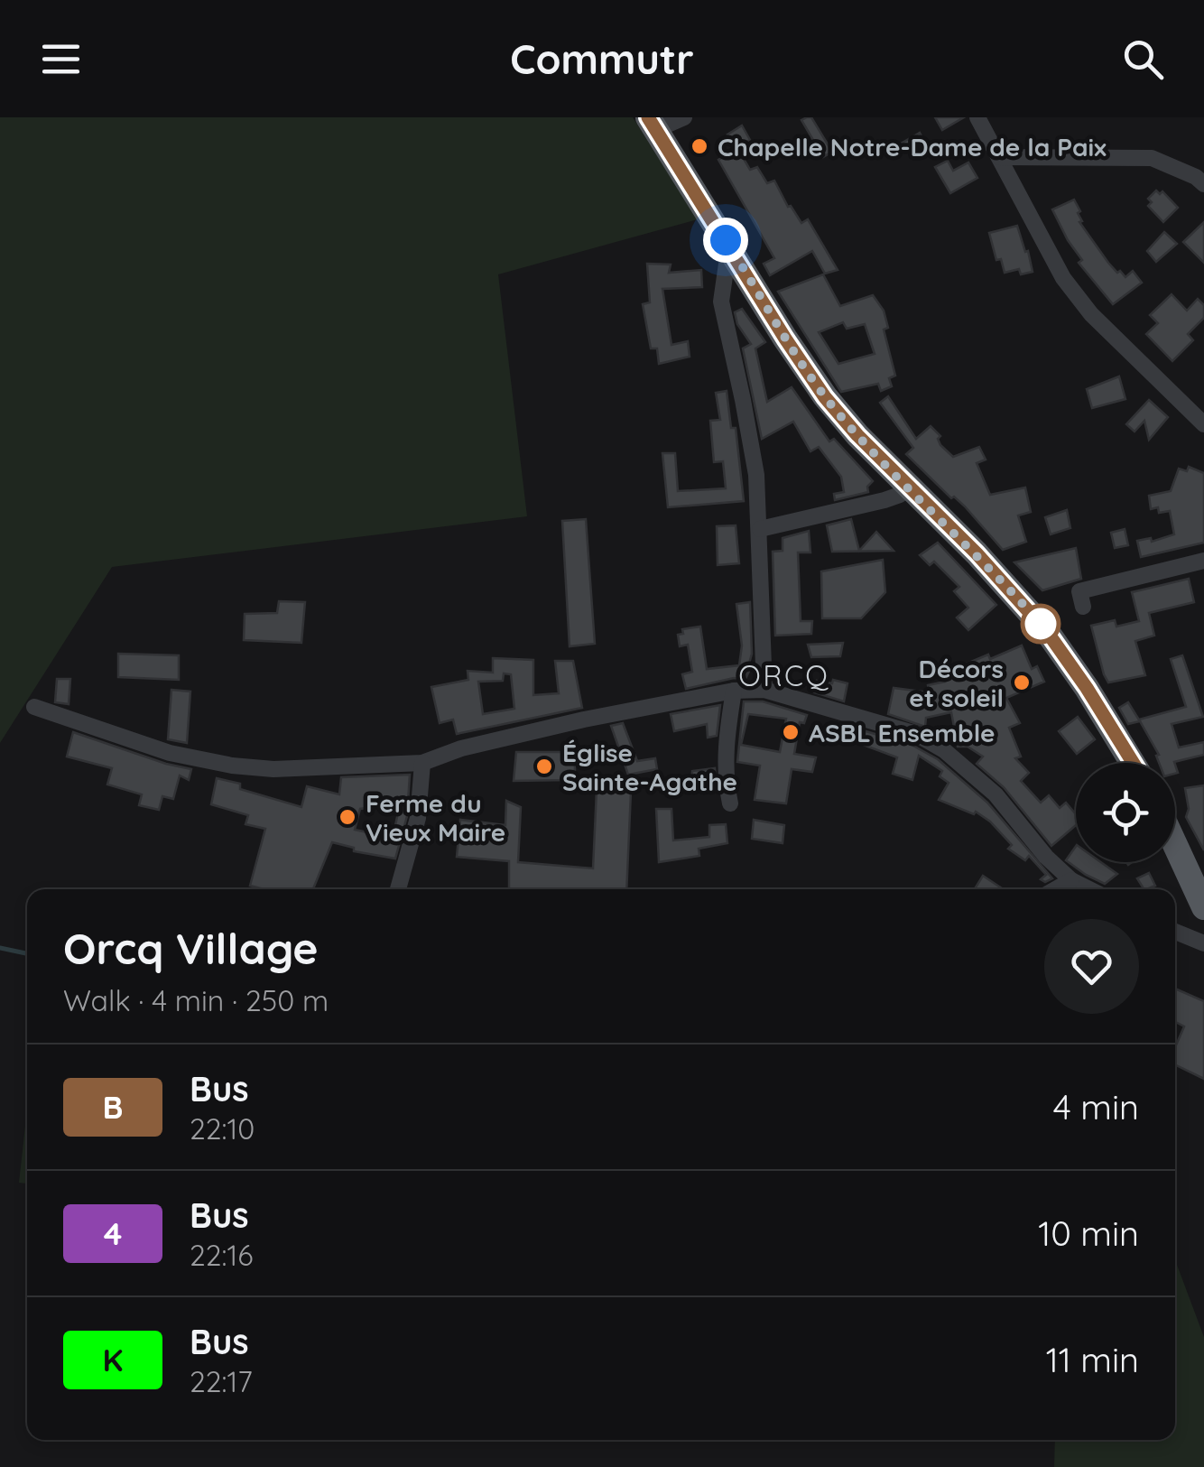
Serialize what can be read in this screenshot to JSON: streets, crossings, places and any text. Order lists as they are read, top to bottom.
{
  "districts": ["ORCQ"],
  "places": [
    "Chapelle Notre-Dame de la Paix",
    "Décors et soleil",
    "ASBL Ensemble",
    "Église Sainte-Agathe",
    "Ferme du Vieux Maire"
  ],
  "lines": ["bus line B"],
  "page": {
    "header": "Commutr",
    "heading": ["Orcq Village", "Walk · 4 min · 250 m"],
    "list": [
      {
        "mark": "B",
        "name": "Bus",
        "note": "22:10",
        "value": "4 min"
      },
      {
        "mark": "4",
        "name": "Bus",
        "note": "22:16",
        "value": "10 min"
      },
      {
        "mark": "K",
        "name": "Bus",
        "note": "22:17",
        "value": "11 min"
      }
    ]
  }
}
